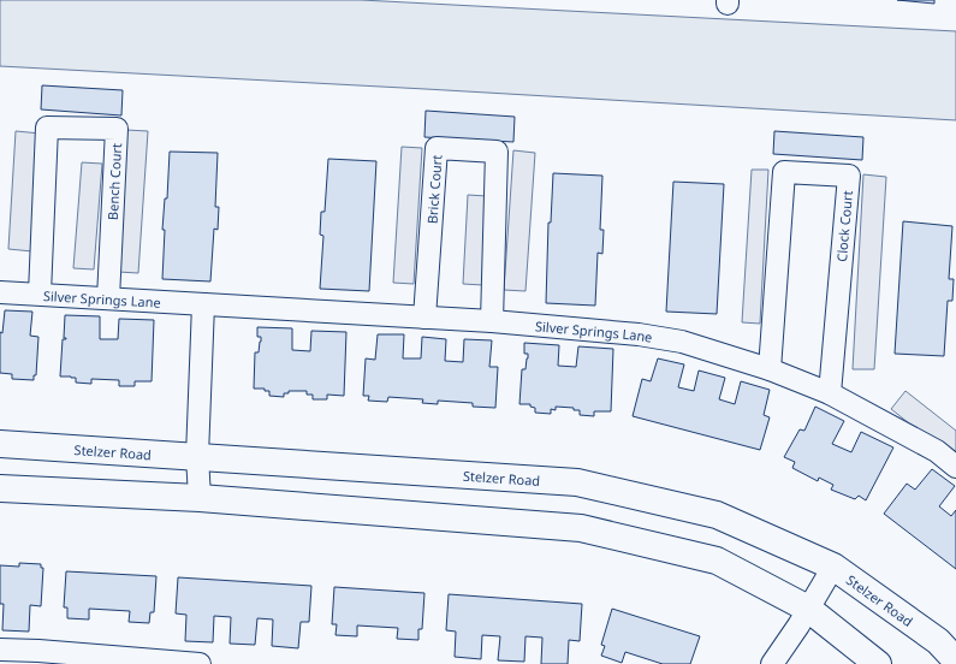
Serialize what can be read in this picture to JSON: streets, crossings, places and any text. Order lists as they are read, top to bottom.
{
  "streets": {
    "main road": ["Stelzer Road"],
    "street": [
      "Bench Court",
      "Brick Court",
      "Clock Court",
      "Silver Springs Lane"
    ]
  },
  "crossings": [
    ["Bench Court", "Silver Springs Lane"],
    ["Brick Court", "Silver Springs Lane"],
    ["Clock Court", "Silver Springs Lane"]
  ]
}
